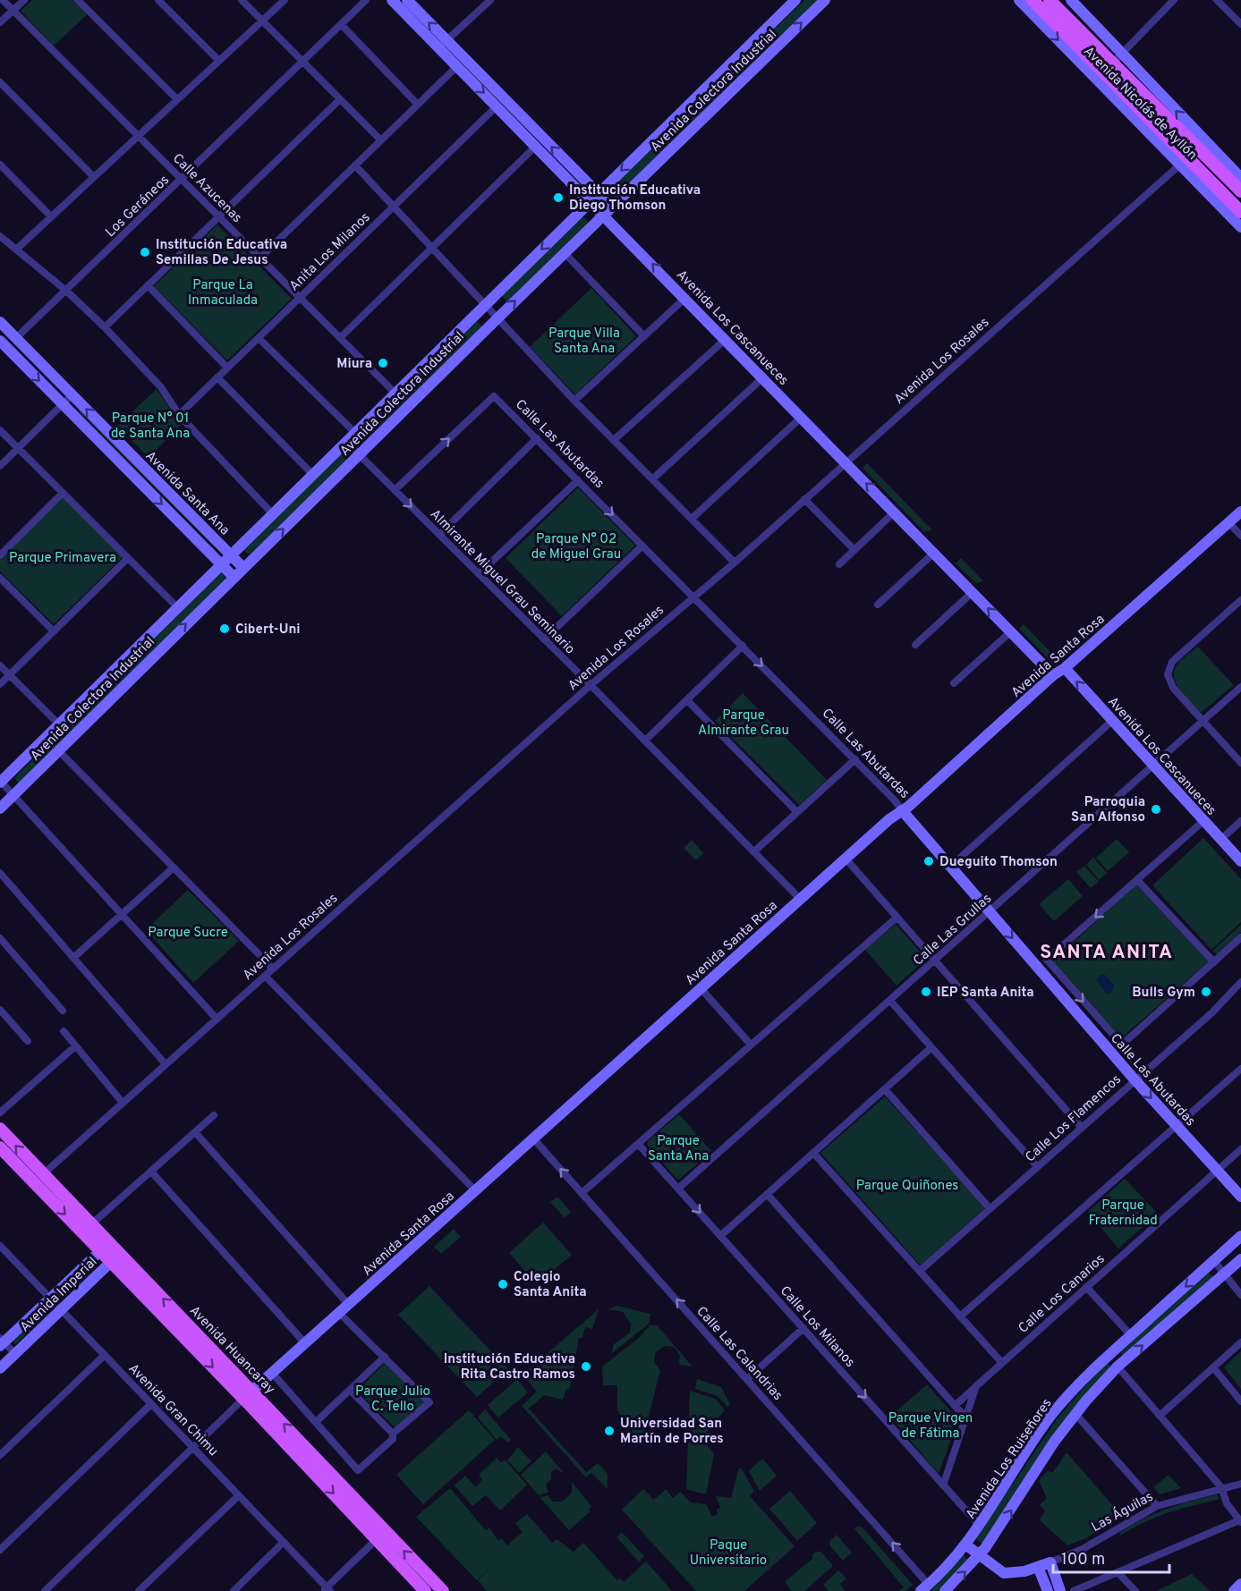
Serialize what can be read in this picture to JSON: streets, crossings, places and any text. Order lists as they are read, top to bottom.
{
  "streets": {
    "main road": ["Avenida Nicolás de Ayllón", "Avenida Huancaray"],
    "street": [
      "Avenida Colectora Industrial",
      "Calle Azucenas",
      "Los Geráneos",
      "Anita Los Milanos",
      "Avenida Los Cascanueces",
      "Avenida Los Rosales",
      "Calle Las Abutardas",
      "Avenida Santa Ana",
      "Almirante Miguel Grau Seminario",
      "Avenida Santa Rosa",
      "Calle Las Grullas",
      "Calle Los Flamencos",
      "Calle Los Canarios",
      "Avenida Imperial",
      "Calle Los Milanos",
      "Calle Las Calandrias",
      "Avenida Gran Chimu",
      "Avenida Los Ruiseñores",
      "Las Águilas"
    ]
  },
  "crossings": [
    ["Avenida Colectora Industrial", "Calle Azucenas"],
    ["Avenida Colectora Industrial", "Avenida Los Cascanueces"],
    ["Avenida Colectora Industrial", "Avenida Santa Ana"],
    ["Avenida Colectora Industrial", "Almirante Miguel Grau Seminario"],
    ["Avenida Nicolás de Ayllón", "Avenida Los Rosales"],
    ["Calle Azucenas", "Los Geráneos"],
    ["Calle Azucenas", "Anita Los Milanos"],
    ["Los Geráneos", "Avenida Santa Ana"],
    ["Anita Los Milanos", "Avenida Los Cascanueces"],
    ["Avenida Los Cascanueces", "Avenida Los Rosales"],
    ["Avenida Los Cascanueces", "Avenida Santa Rosa"],
    ["Avenida Los Cascanueces", "Calle Las Grullas"],
    ["Avenida Los Rosales", "Calle Las Abutardas"],
    ["Avenida Los Rosales", "Almirante Miguel Grau Seminario"],
    ["Avenida Los Rosales", "Avenida Huancaray"],
    ["Calle Las Abutardas", "Almirante Miguel Grau Seminario"],
    ["Calle Las Abutardas", "Avenida Santa Rosa"],
    ["Calle Las Abutardas", "Calle Las Grullas"],
    ["Calle Las Abutardas", "Calle Los Flamencos"],
    ["Calle Las Abutardas", "Calle Los Canarios"],
    ["Almirante Miguel Grau Seminario", "Avenida Santa Rosa"],
    ["Avenida Santa Rosa", "Avenida Huancaray"],
    ["Avenida Santa Rosa", "Calle Las Calandrias"],
    ["Calle Las Grullas", "Calle Los Milanos"],
    ["Calle Los Canarios", "Calle Los Milanos"],
    ["Avenida Imperial", "Avenida Huancaray"],
    ["Avenida Imperial", "Avenida Gran Chimu"],
    ["Calle Los Milanos", "Avenida Los Ruiseñores"],
    ["Calle Las Calandrias", "Avenida Los Ruiseñores"],
    ["Avenida Los Ruiseñores", "Las Águilas"]
  ],
  "one_way": ["Calle Las Calandrias"],
  "districts": ["SANTA ANITA"],
  "parks": [
    "Parque La Inmaculada",
    "Parque Villa Santa Ana",
    "Parque N° 01 de Santa Ana",
    "Parque N° 02 de Miguel Grau",
    "Parque Primavera",
    "Parque Almirante Grau",
    "Parque Sucre",
    "Parque Santa Ana",
    "Parque Quiñones",
    "Parque Fraternidad",
    "Parque Julio C. Tello",
    "Parque Virgen de Fátima",
    "Paque Universitario"
  ],
  "places": [
    "Institución Educativa Diego Thomson",
    "Institución Educativa Semillas De Jesus",
    "Miura",
    "Cibert-Uni",
    "Parroquia San Alfonso",
    "Dueguito Thomson",
    "IEP Santa Anita",
    "Bulls Gym",
    "Colegio Santa Anita",
    "Institución Educativa Rita Castro Ramos",
    "Universidad San Martín de Porres"
  ],
  "scale_bar": "100 m"
}
